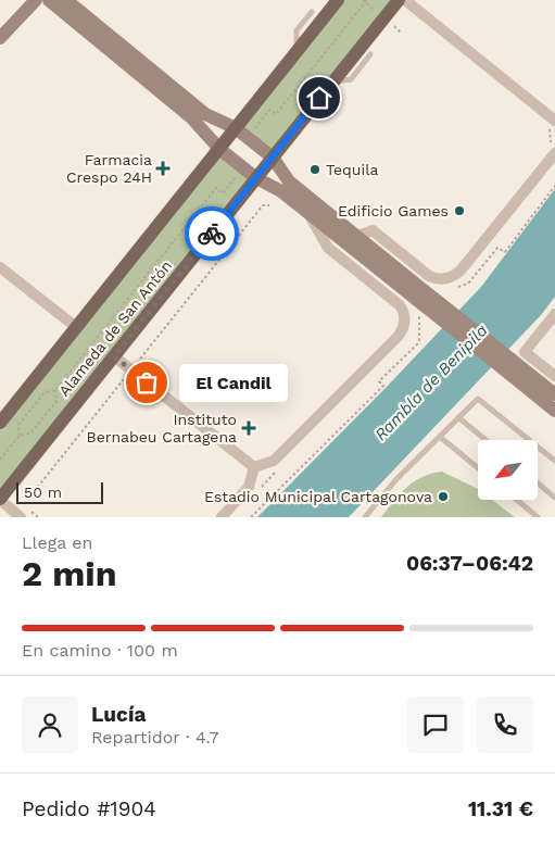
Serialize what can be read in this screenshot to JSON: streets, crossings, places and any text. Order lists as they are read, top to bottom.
{
  "streets": {
    "main road": ["Alameda de San Antón"]
  },
  "water": ["Rambla de Benipila"],
  "places": {
    "health": ["Farmacia Crespo 24H", "Instituto Bernabeu Cartagena"],
    "other": [
      "Tequila",
      "Edificio Games",
      "El Candil",
      "Estadio Municipal Cartagonova"
    ]
  },
  "scale_bar": "50 m",
  "north": "bottom left",
  "page": {
    "bubble": "El Candil",
    "scale": "50 m",
    "heading": ["2 min", "Llega en", "06:37–06:42"],
    "panel": [
      "Lucía",
      "Repartidor · 4.7",
      "Pedido #1904",
      "11.31 €"
    ],
    "bar": "En camino · 100 m"
  }
}
